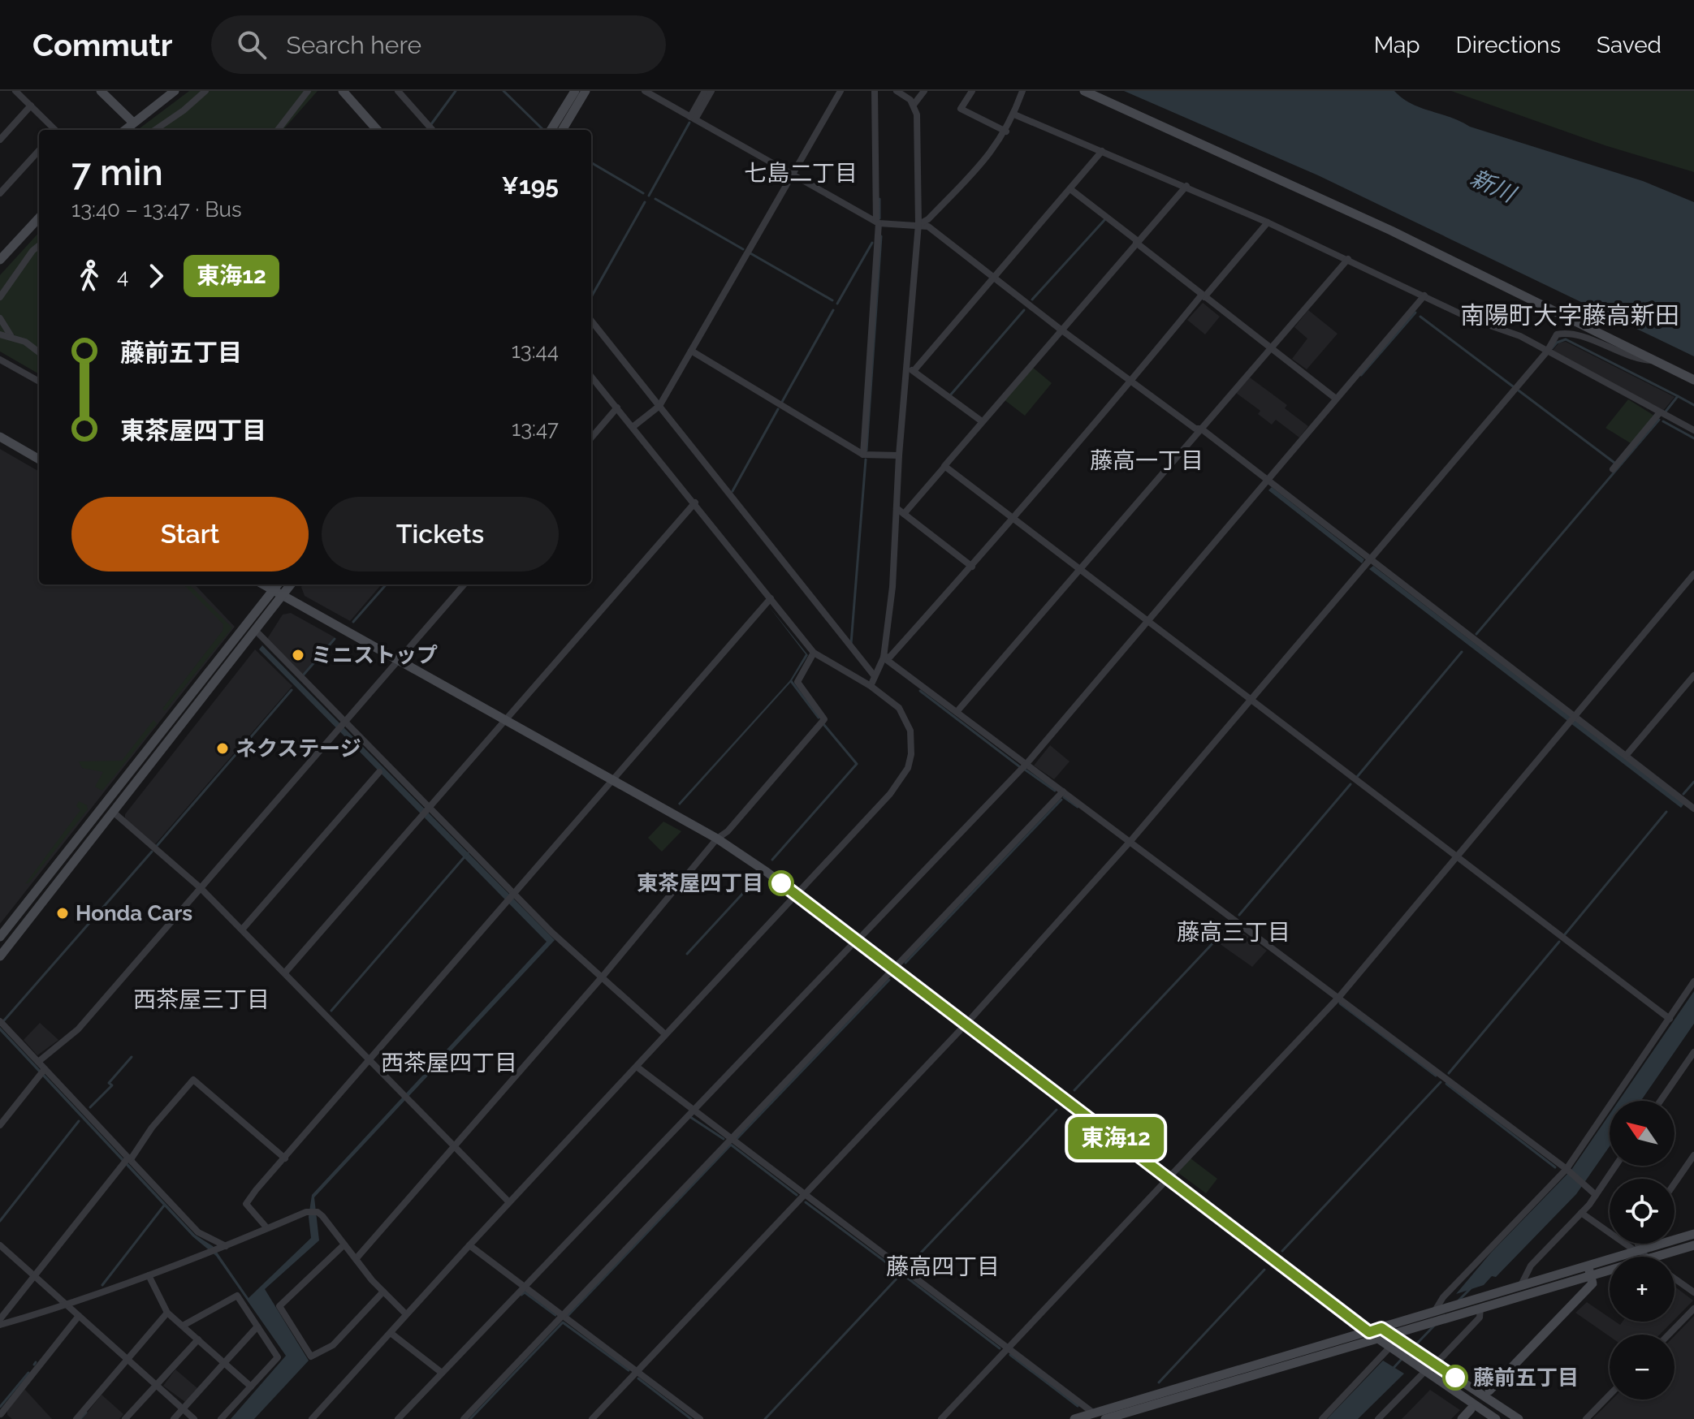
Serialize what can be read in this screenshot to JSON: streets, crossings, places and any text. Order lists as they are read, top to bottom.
{
  "districts": [
    "七島二丁目",
    "南陽町大字藤高新田",
    "藤高一丁目",
    "藤高三丁目",
    "西茶屋三丁目",
    "西茶屋四丁目",
    "藤高四丁目"
  ],
  "water": ["新川"],
  "places": [
    "ミニストップ",
    "ネクステージ",
    "東茶屋四丁目",
    "Honda Cars",
    "藤前五丁目"
  ],
  "lines": ["bus line 東海12"],
  "north": "top left",
  "page": {
    "header": "Commutr",
    "search": "Search here",
    "nav": ["Map", "Directions", "Saved"],
    "on_map": "東海12",
    "heading": ["7 min", "13:40 – 13:47 · Bus", "¥195"],
    "legs": ["4", "東海12"],
    "list": [
      {
        "name": "藤前五丁目",
        "value": "13:44"
      },
      {
        "name": "東茶屋四丁目",
        "value": "13:47"
      }
    ],
    "buttons": ["Start", "Tickets"],
    "map_buttons": ["+", "−"]
  }
}
